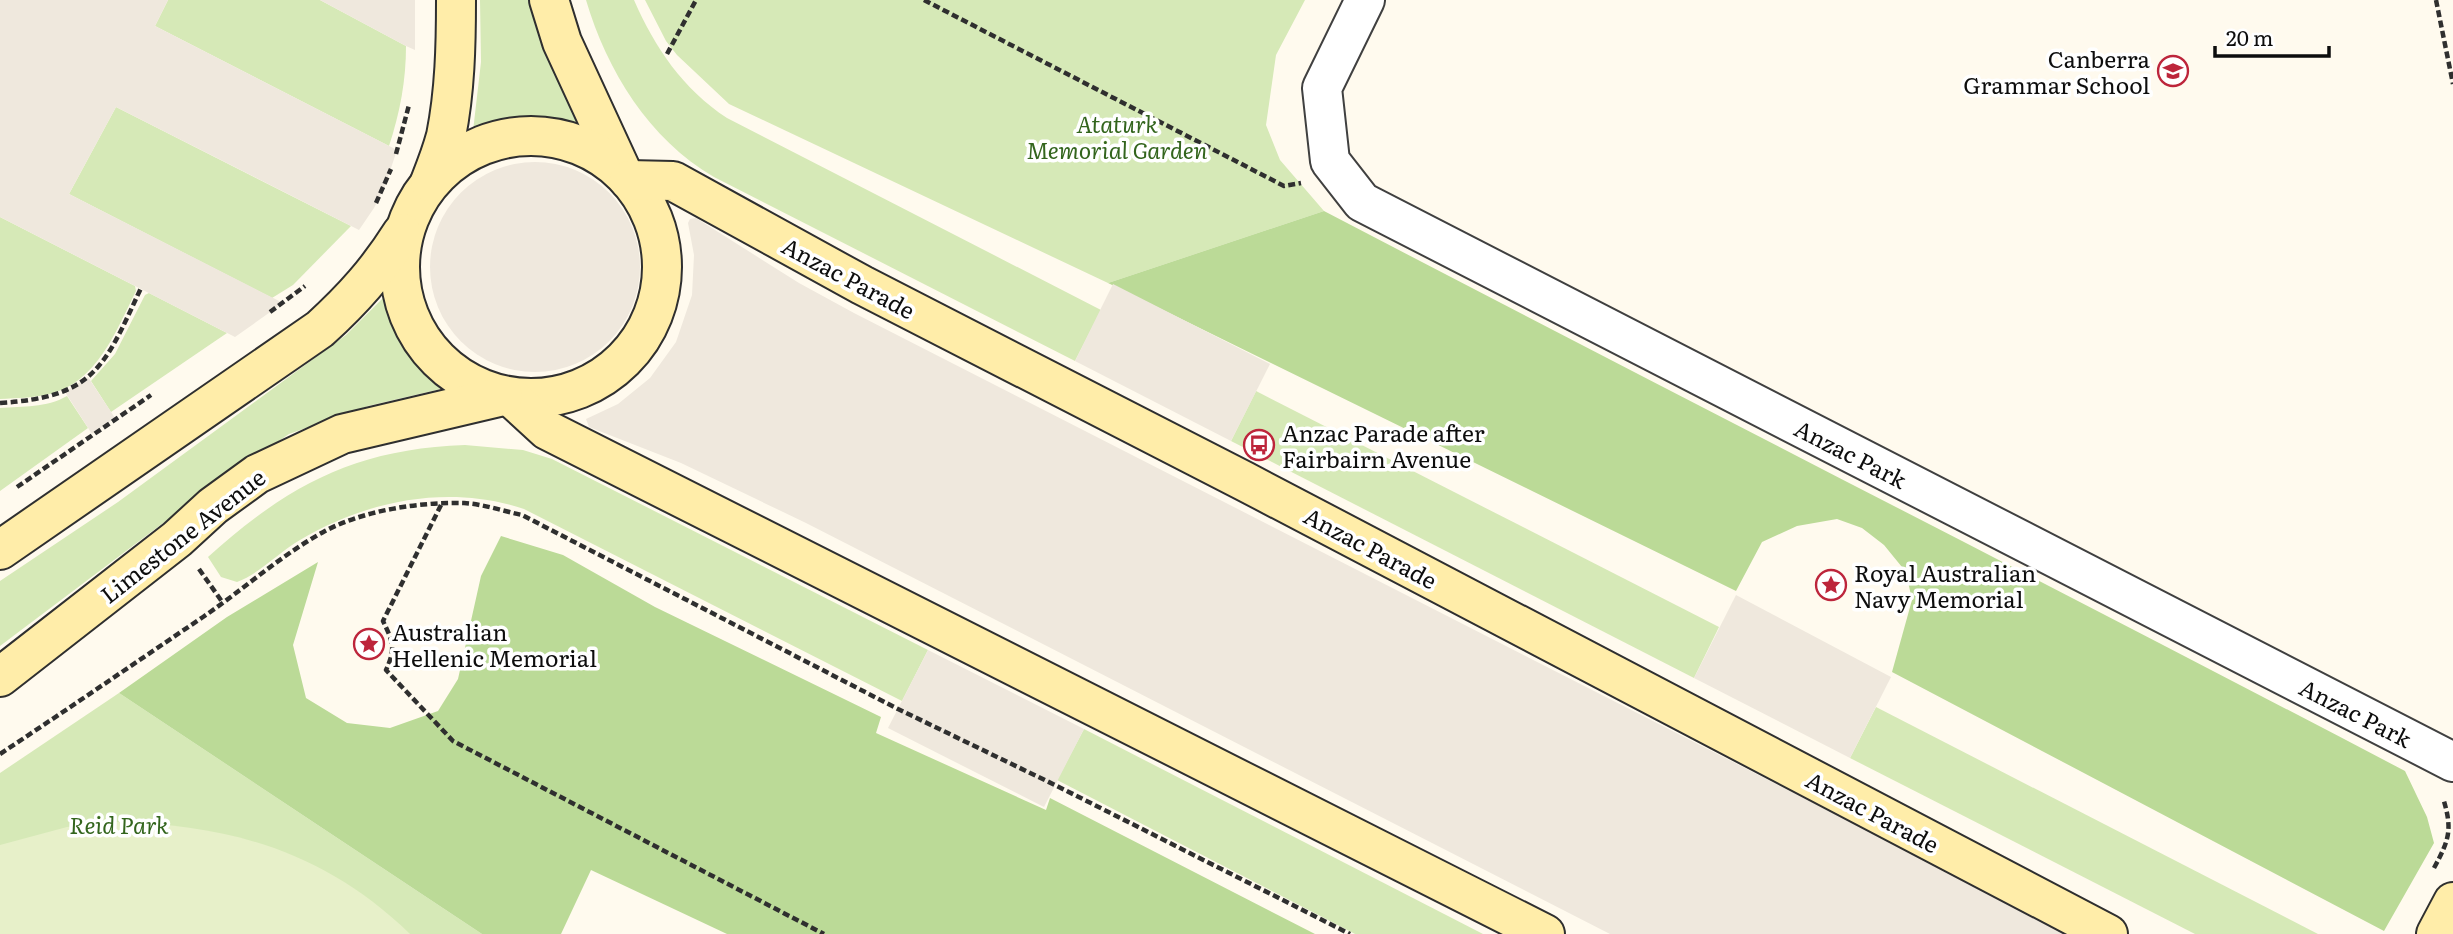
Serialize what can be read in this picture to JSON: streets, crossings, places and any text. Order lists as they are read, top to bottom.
{
  "streets": {
    "main road": ["Anzac Parade", "Limestone Avenue"],
    "street": ["Anzac Park"]
  },
  "parks": ["Ataturk Memorial Garden", "Reid Park"],
  "places": {
    "school or university": ["Canberra Grammar School"],
    "bus stop": ["Anzac Parade after Fairbairn Avenue"],
    "place": ["Royal Australian Navy Memorial", "Australian Hellenic Memorial"]
  },
  "scale_bar": "20 m"
}
